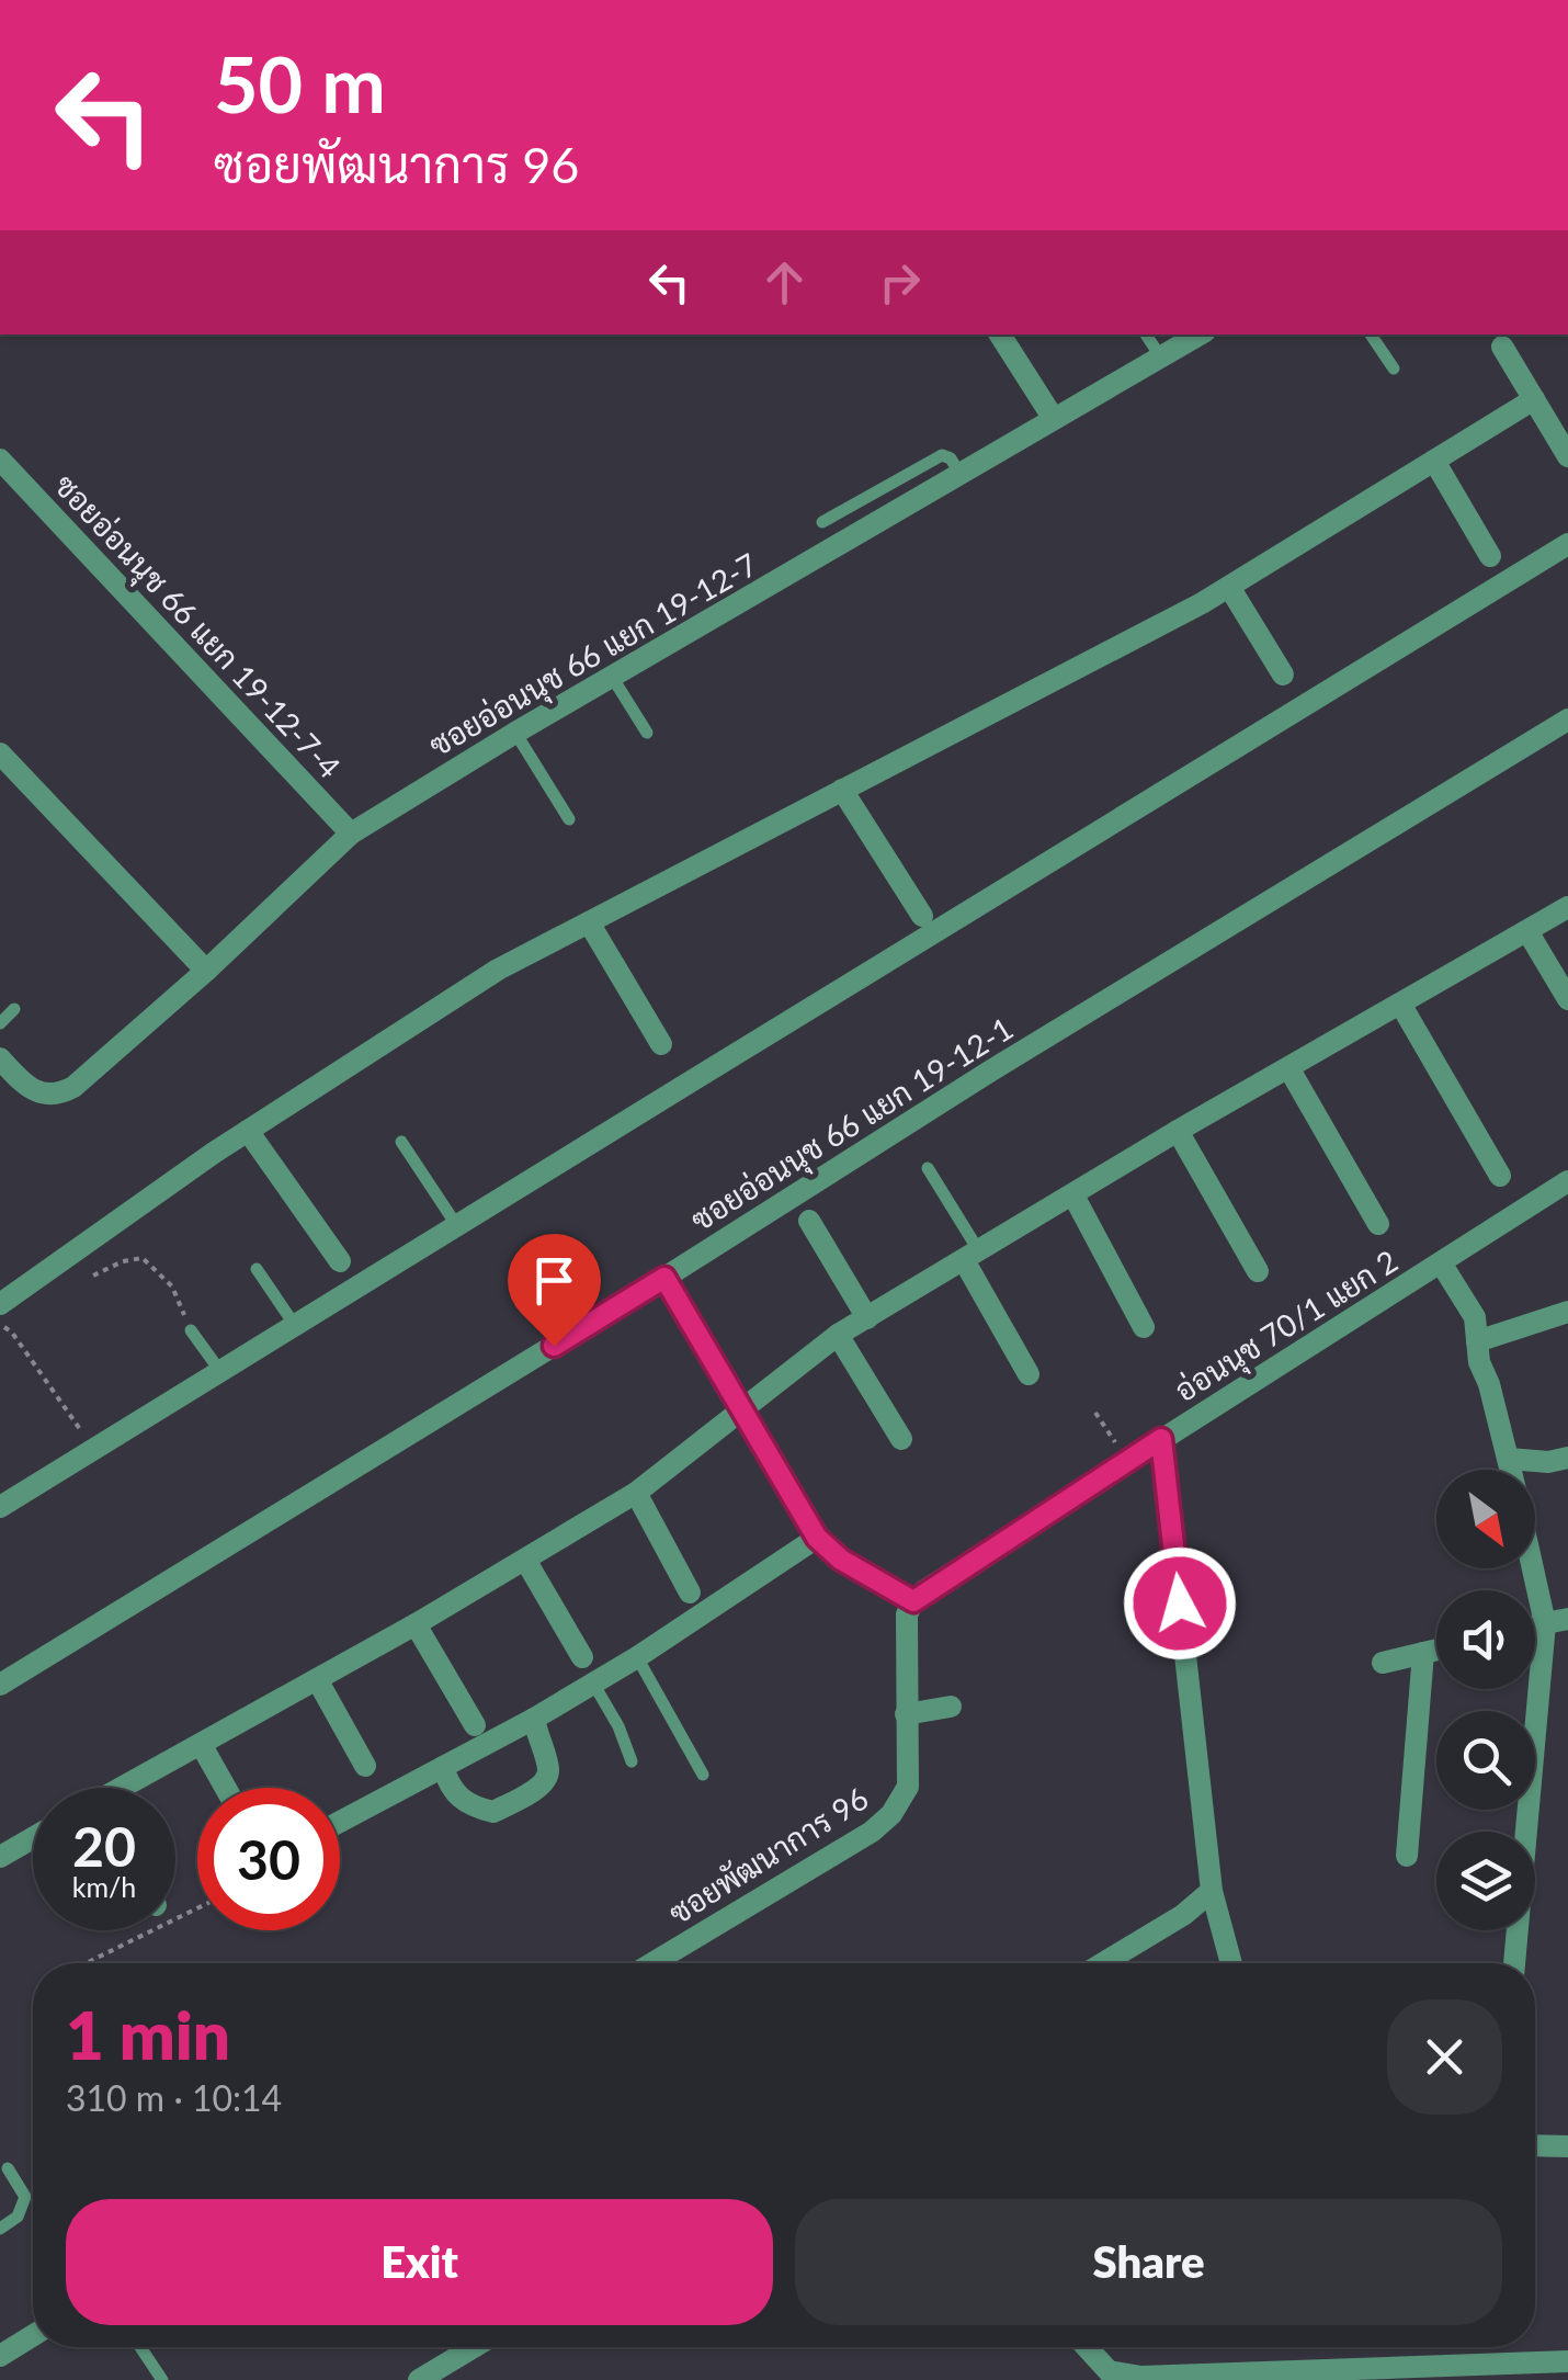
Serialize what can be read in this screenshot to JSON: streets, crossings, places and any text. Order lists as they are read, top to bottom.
{
  "streets": {
    "street": [
      "ซอยอ่อนนุช 66 แยก 19-12-7-4",
      "ซอยอ่อนนุช 66 แยก 19-12-7",
      "ซอยอ่อนนุช 66 แยก 19-12-1",
      "อ่อนนุช 70/1 แยก 2",
      "ซอยพัฒนาการ 96"
    ]
  },
  "crossings": [
    ["ซอยอ่อนนุช 66 แยก 19-12-7-4", "ซอยอ่อนนุช 66 แยก 19-12-7"]
  ],
  "north": "bottom right",
  "page": {
    "turn": ["50 m", "ซอยพัฒนาการ 96"],
    "speed": "20 km/h",
    "limit": "30",
    "heading": ["1 min", "310 m · 10:14"],
    "buttons": ["Exit", "Share"]
  }
}
